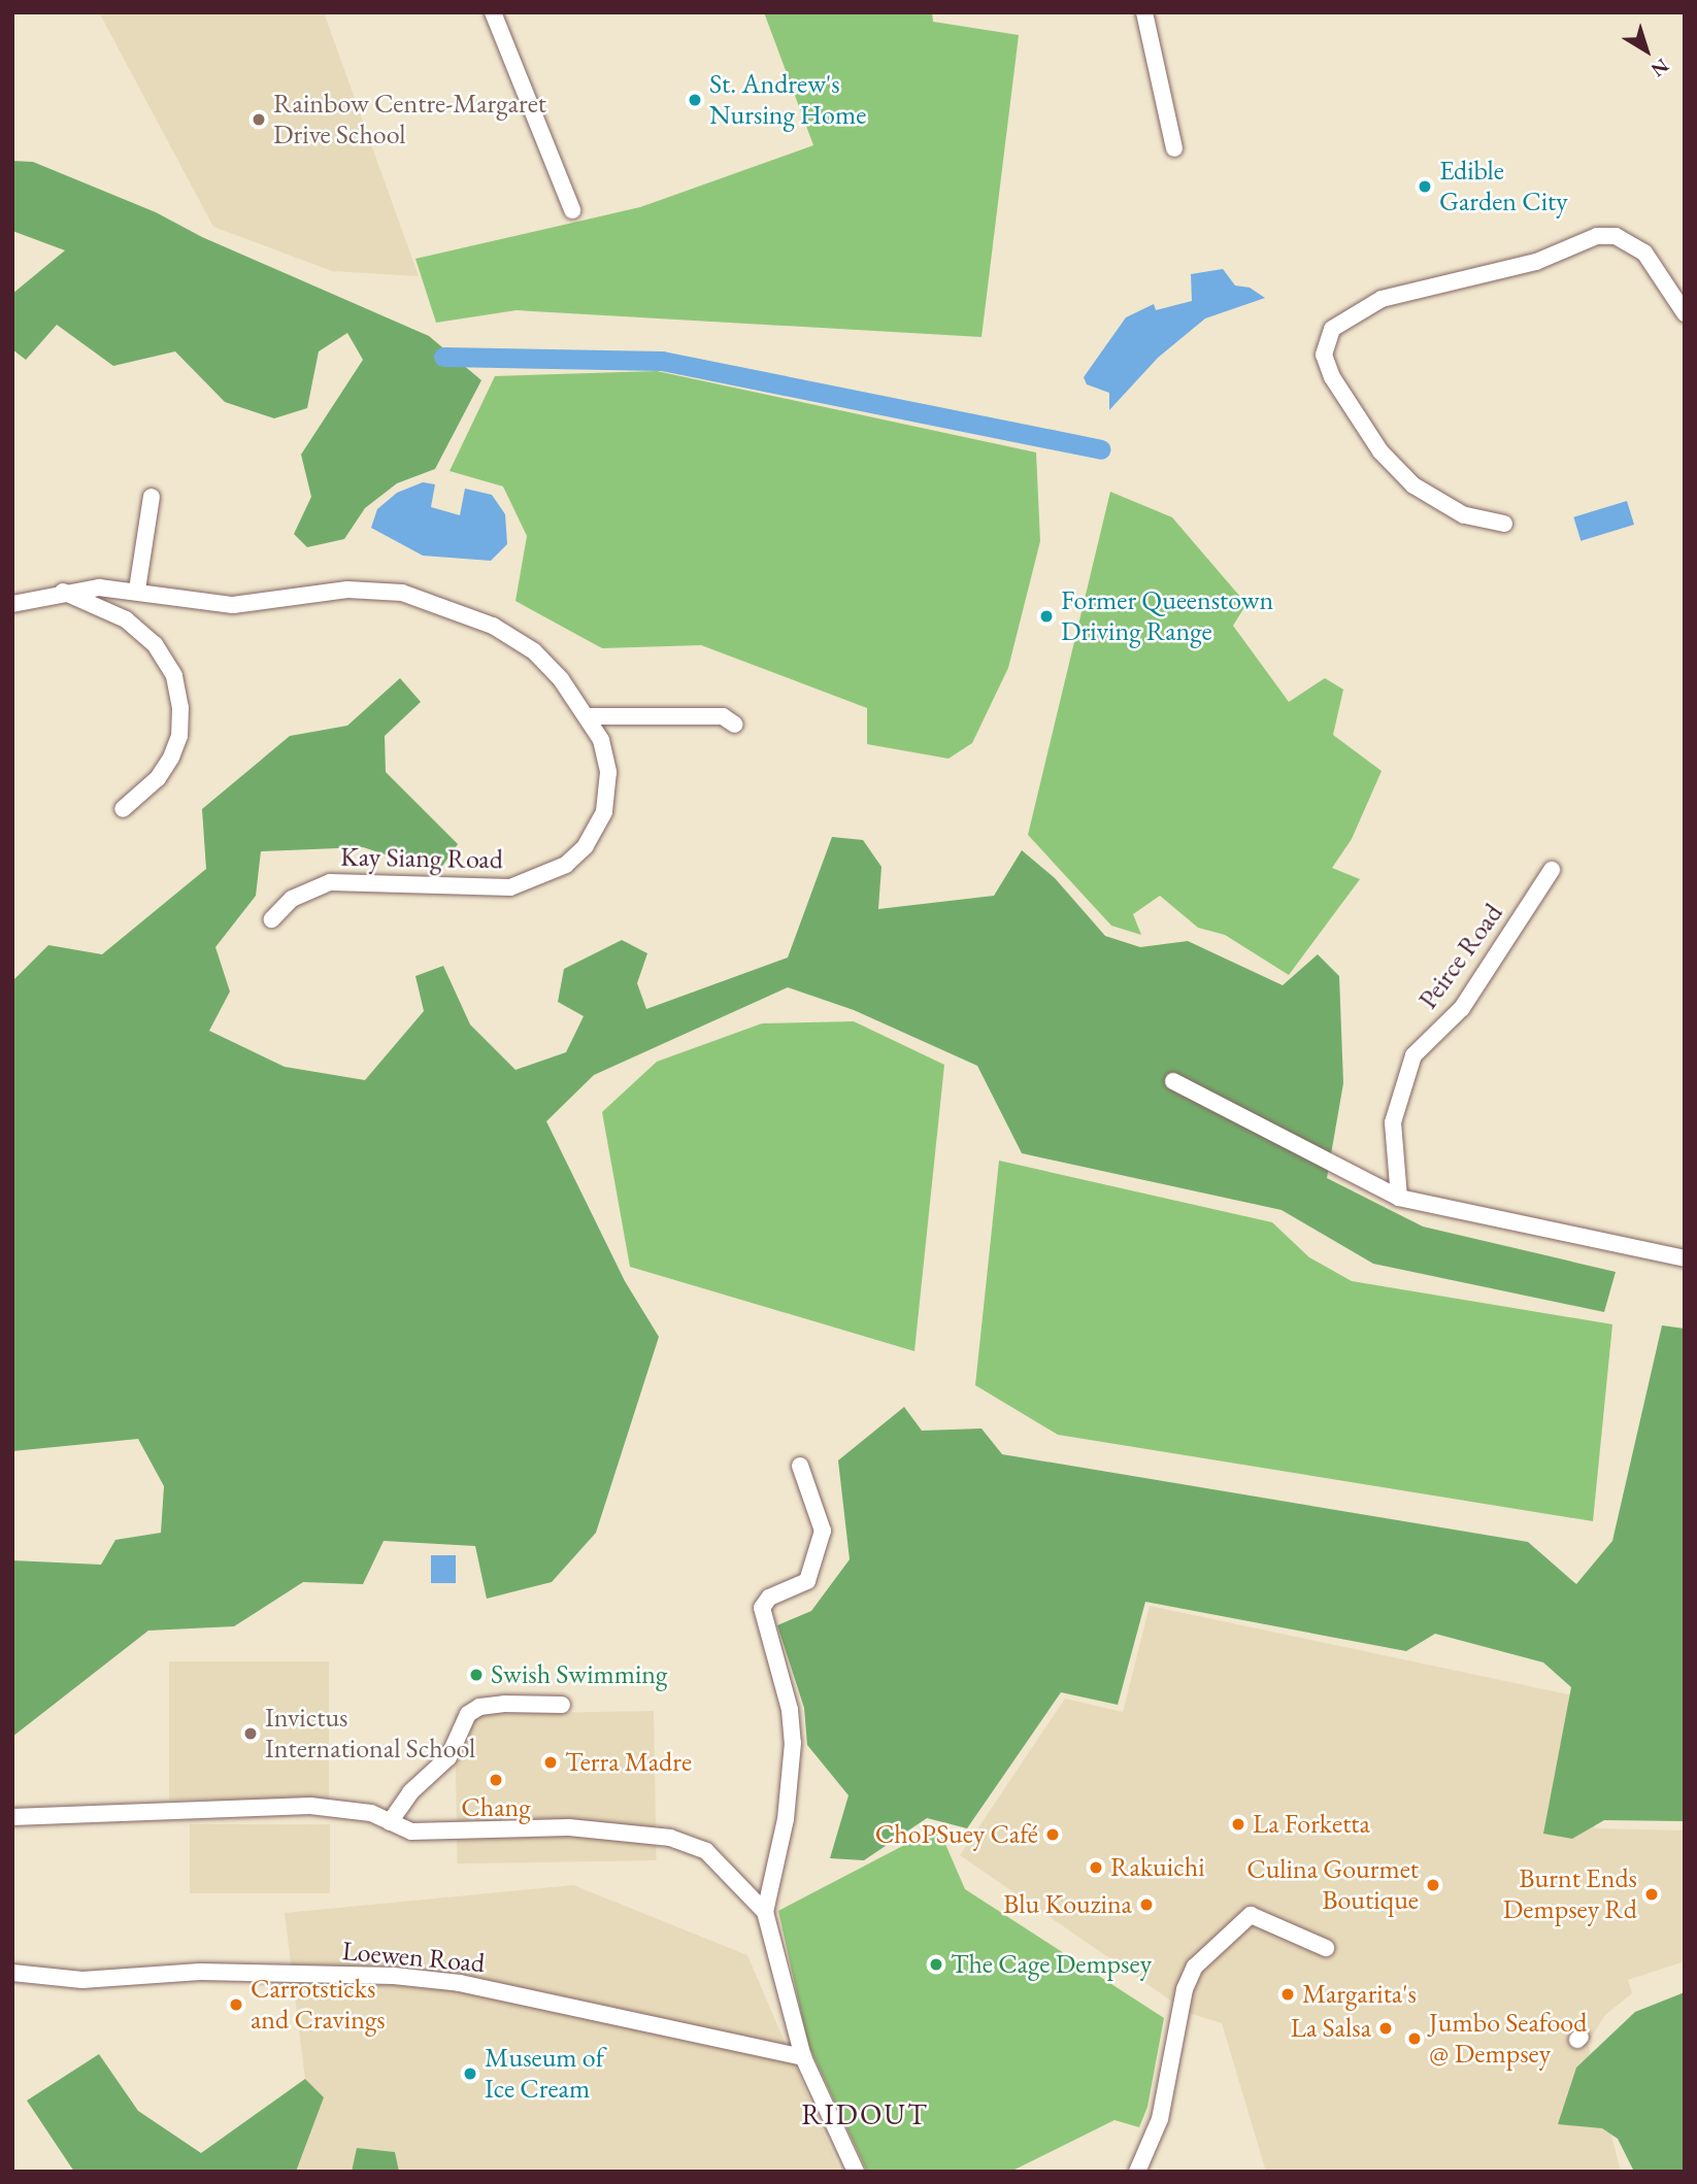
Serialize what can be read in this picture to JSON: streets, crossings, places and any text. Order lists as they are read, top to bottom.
{
  "streets": {
    "street": ["Kay Siang Road", "Peirce Road", "Loewen Road"]
  },
  "districts": ["RIDOUT"],
  "places": [
    "St. Andrew's Nursing Home",
    "Rainbow Centre-Margaret Drive School",
    "Edible Garden City",
    "Former Queenstown Driving Range",
    "Swish Swimming",
    "Invictus International School",
    "Terra Madre",
    "Chang",
    "La Forketta",
    "ChoPSuey Café",
    "Rakuichi",
    "Culina Gourmet Boutique",
    "Burnt Ends Dempsey Rd",
    "Blu Kouzina",
    "The Cage Dempsey",
    "Margarita's",
    "Carrotsticks and Cravings",
    "La Salsa",
    "Jumbo Seafood @ Dempsey",
    "Museum of Ice Cream"
  ],
  "north": "bottom right"
}
